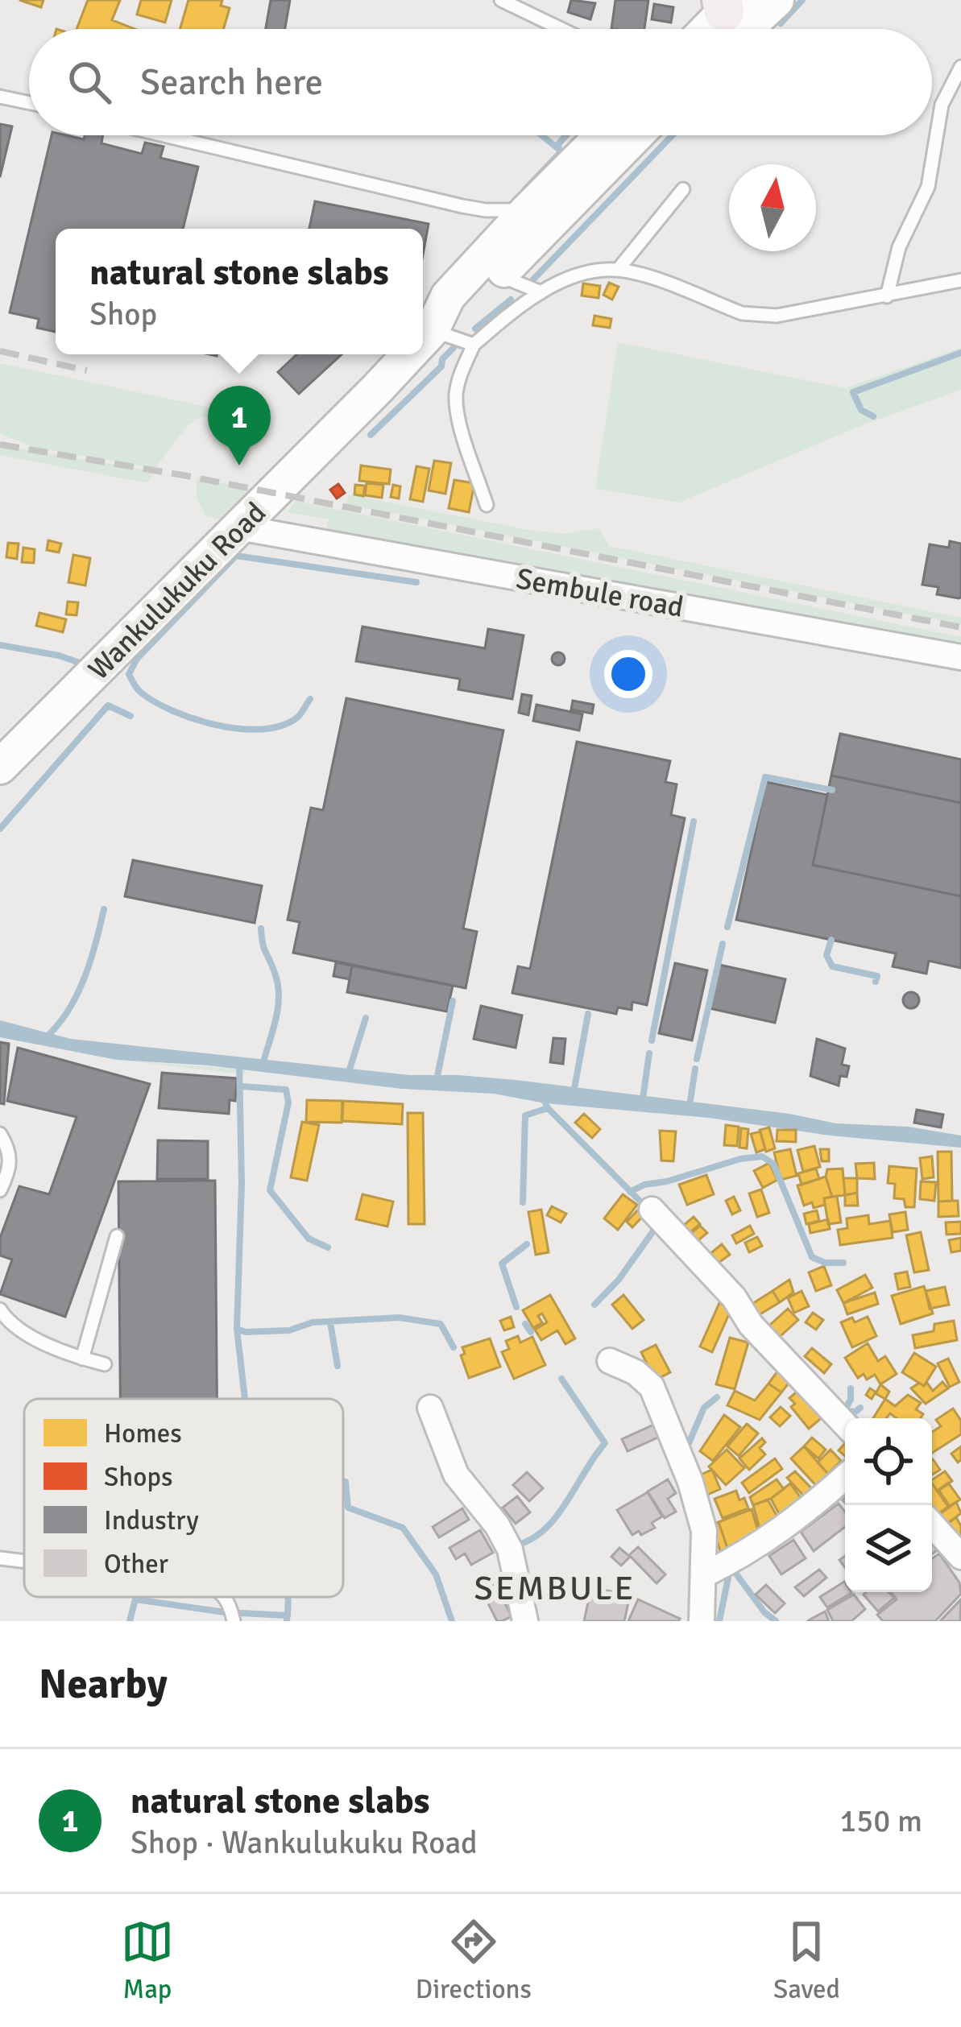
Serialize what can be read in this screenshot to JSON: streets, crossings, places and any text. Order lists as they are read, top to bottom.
{
  "streets": {
    "main road": ["Wankulukuku Road"],
    "street": ["Sembule road"]
  },
  "crossings": [
    ["Wankulukuku Road", "Sembule road"]
  ],
  "districts": ["SEMBULE"],
  "legend": [
    "Homes",
    "Shops",
    "Industry",
    "Other"
  ],
  "north": "top",
  "page": {
    "search": "Search here",
    "popup": ["natural stone slabs", "Shop"],
    "pins": "1",
    "heading": "Nearby",
    "list": [
      {
        "mark": "1",
        "name": "natural stone slabs",
        "note": "Shop · Wankulukuku Road",
        "value": "150 m"
      }
    ],
    "nav": ["Map", "Directions", "Saved"]
  }
}
